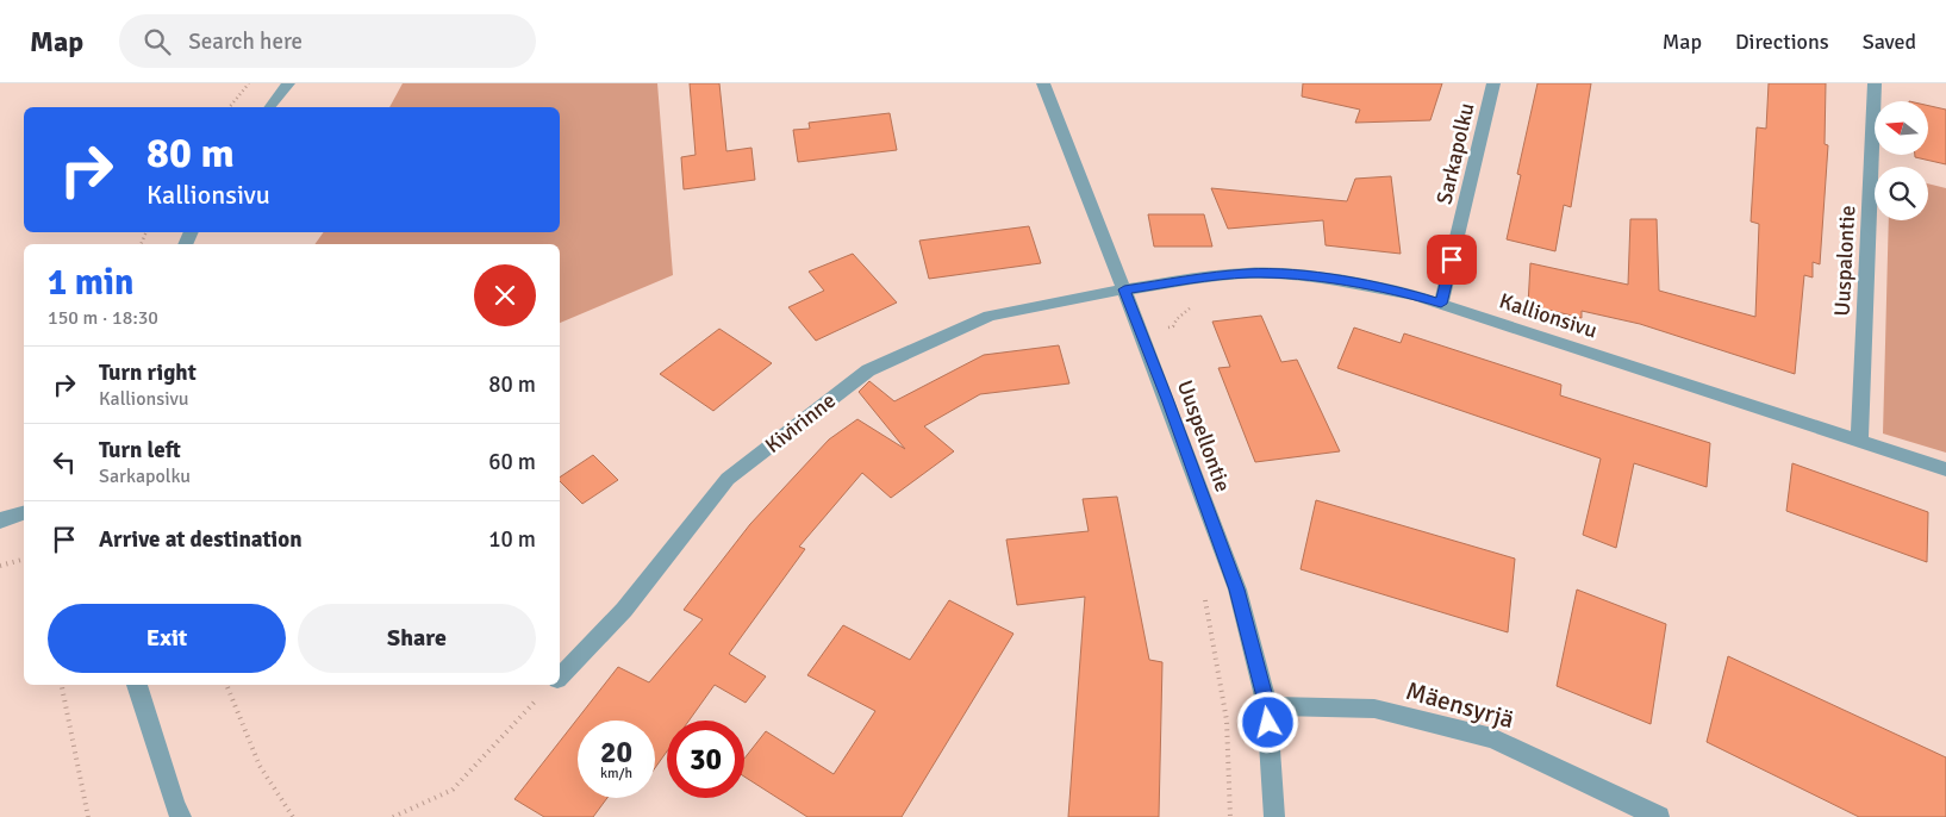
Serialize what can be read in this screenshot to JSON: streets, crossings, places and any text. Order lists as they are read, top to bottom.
{
  "streets": {
    "street": [
      "Sarkapolku",
      "Uuspalontie",
      "Kallionsivu",
      "Kivirinne",
      "Uuspellontie",
      "Mäensyrjä"
    ]
  },
  "crossings": [
    ["Sarkapolku", "Kallionsivu"],
    ["Uuspalontie", "Kallionsivu"],
    ["Kallionsivu", "Kivirinne"],
    ["Kallionsivu", "Uuspellontie"],
    ["Kivirinne", "Uuspellontie"],
    ["Uuspellontie", "Mäensyrjä"]
  ],
  "north": "left",
  "page": {
    "header": "Map",
    "search": "Search here",
    "nav": ["Map", "Directions", "Saved"],
    "turn": ["80 m", "Kallionsivu"],
    "heading": ["1 min", "150 m · 18:30"],
    "list": [
      {
        "name": "Turn right",
        "note": "Kallionsivu",
        "value": "80 m"
      },
      {
        "name": "Turn left",
        "note": "Sarkapolku",
        "value": "60 m"
      },
      {
        "name": "Arrive at destination",
        "value": "10 m"
      }
    ],
    "buttons": ["Exit", "Share"],
    "speed": "20 km/h",
    "limit": "30"
  }
}
